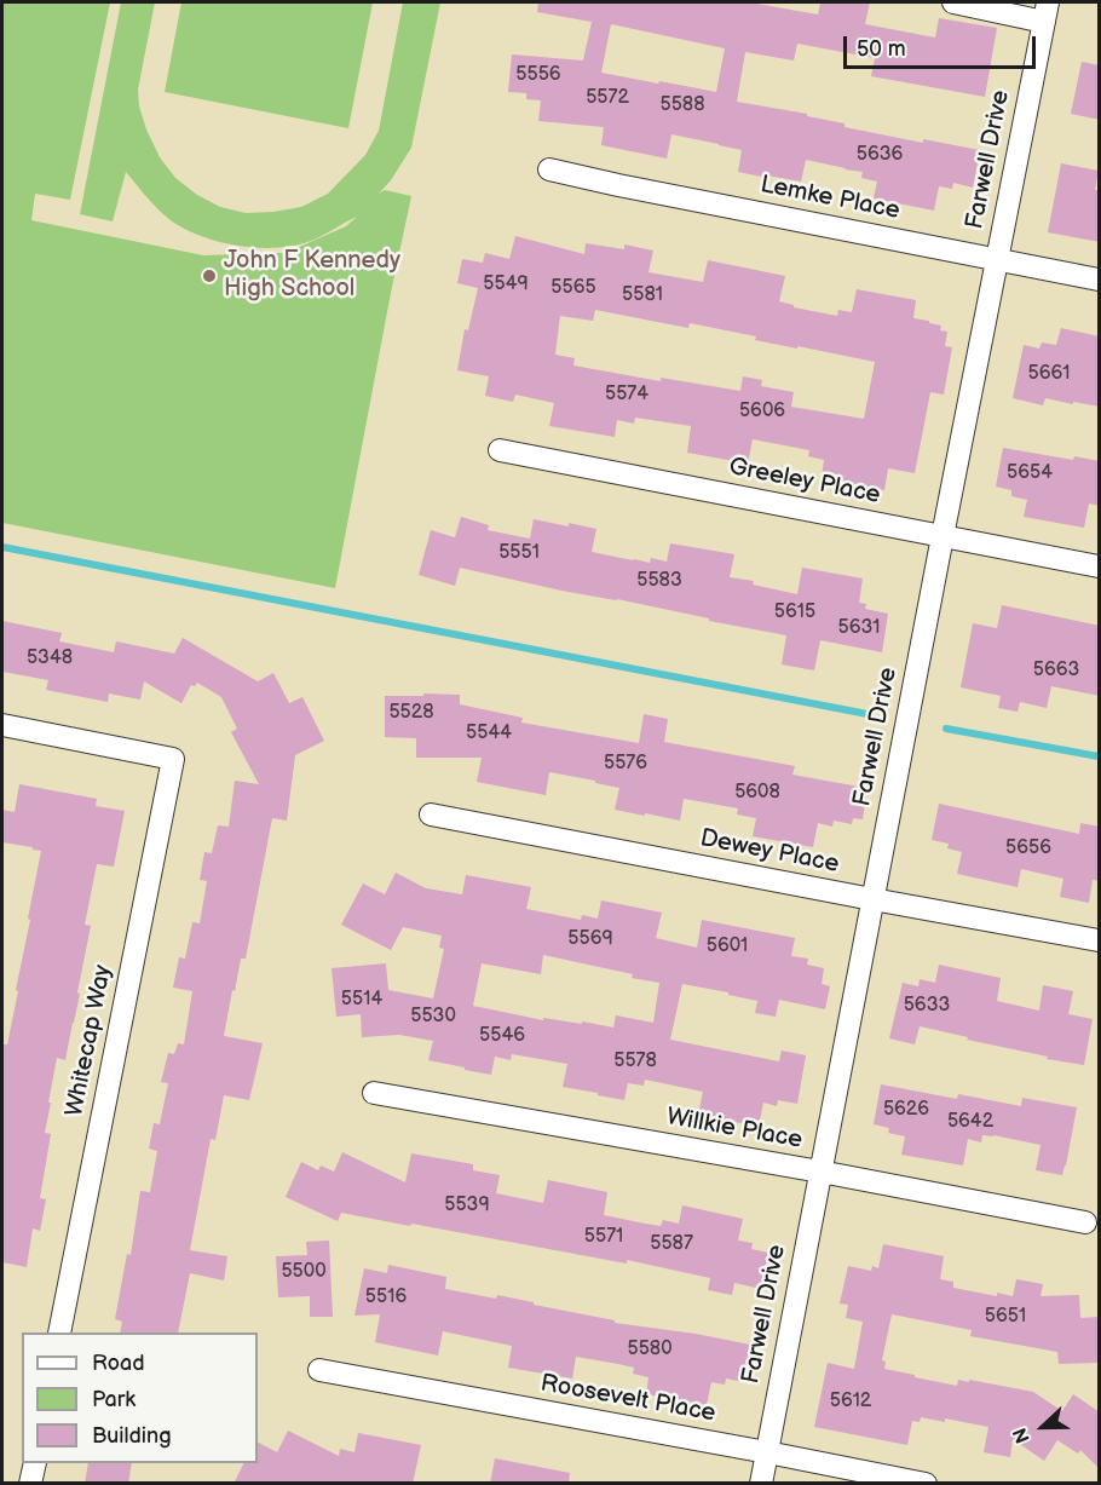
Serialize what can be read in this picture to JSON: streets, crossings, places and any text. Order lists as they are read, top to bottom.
{
  "streets": {
    "street": [
      "Farwell Drive",
      "Lemke Place",
      "Greeley Place",
      "Dewey Place",
      "Whitecap Way",
      "Willkie Place",
      "Roosevelt Place"
    ]
  },
  "crossings": [
    ["Farwell Drive", "Lemke Place"],
    ["Farwell Drive", "Greeley Place"],
    ["Farwell Drive", "Dewey Place"],
    ["Farwell Drive", "Willkie Place"],
    ["Farwell Drive", "Roosevelt Place"]
  ],
  "places": ["John F Kennedy High School"],
  "house_numbers": [
    "5556",
    "5572",
    "5588",
    "5636",
    "5549",
    "5565",
    "5581",
    "5661",
    "5574",
    "5606",
    "5654",
    "5551",
    "5583",
    "5615",
    "5631",
    "5348",
    "5663",
    "5528",
    "5544",
    "5576",
    "5608",
    "5656",
    "5569",
    "5601",
    "5514",
    "5633",
    "5530",
    "5546",
    "5578",
    "5626",
    "5642",
    "5539",
    "5571",
    "5587",
    "5500",
    "5516",
    "5651",
    "5580",
    "5612"
  ],
  "legend": ["Road", "Park", "Building"],
  "scale_bar": "50 m",
  "north": "left"
}
